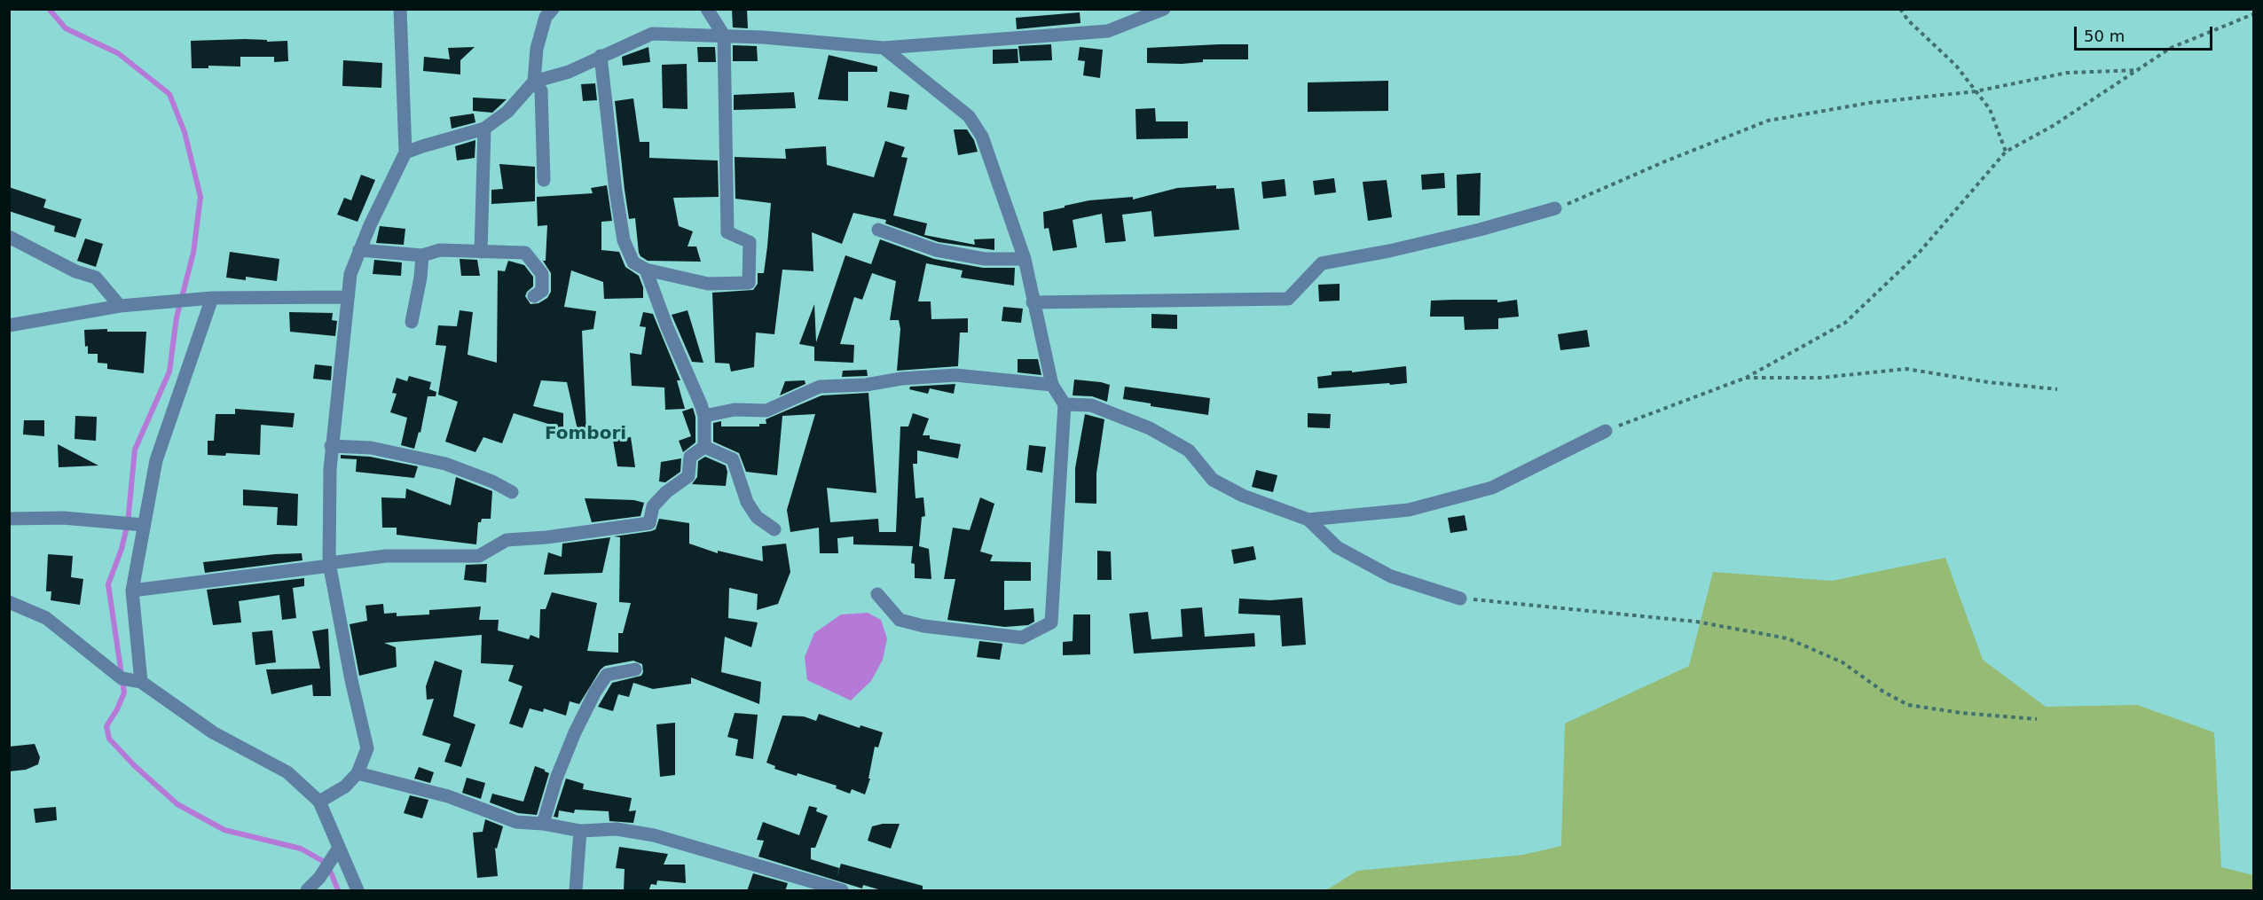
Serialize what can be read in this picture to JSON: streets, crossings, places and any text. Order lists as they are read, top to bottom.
{
  "districts": ["Fombori"],
  "scale_bar": "50 m"
}
